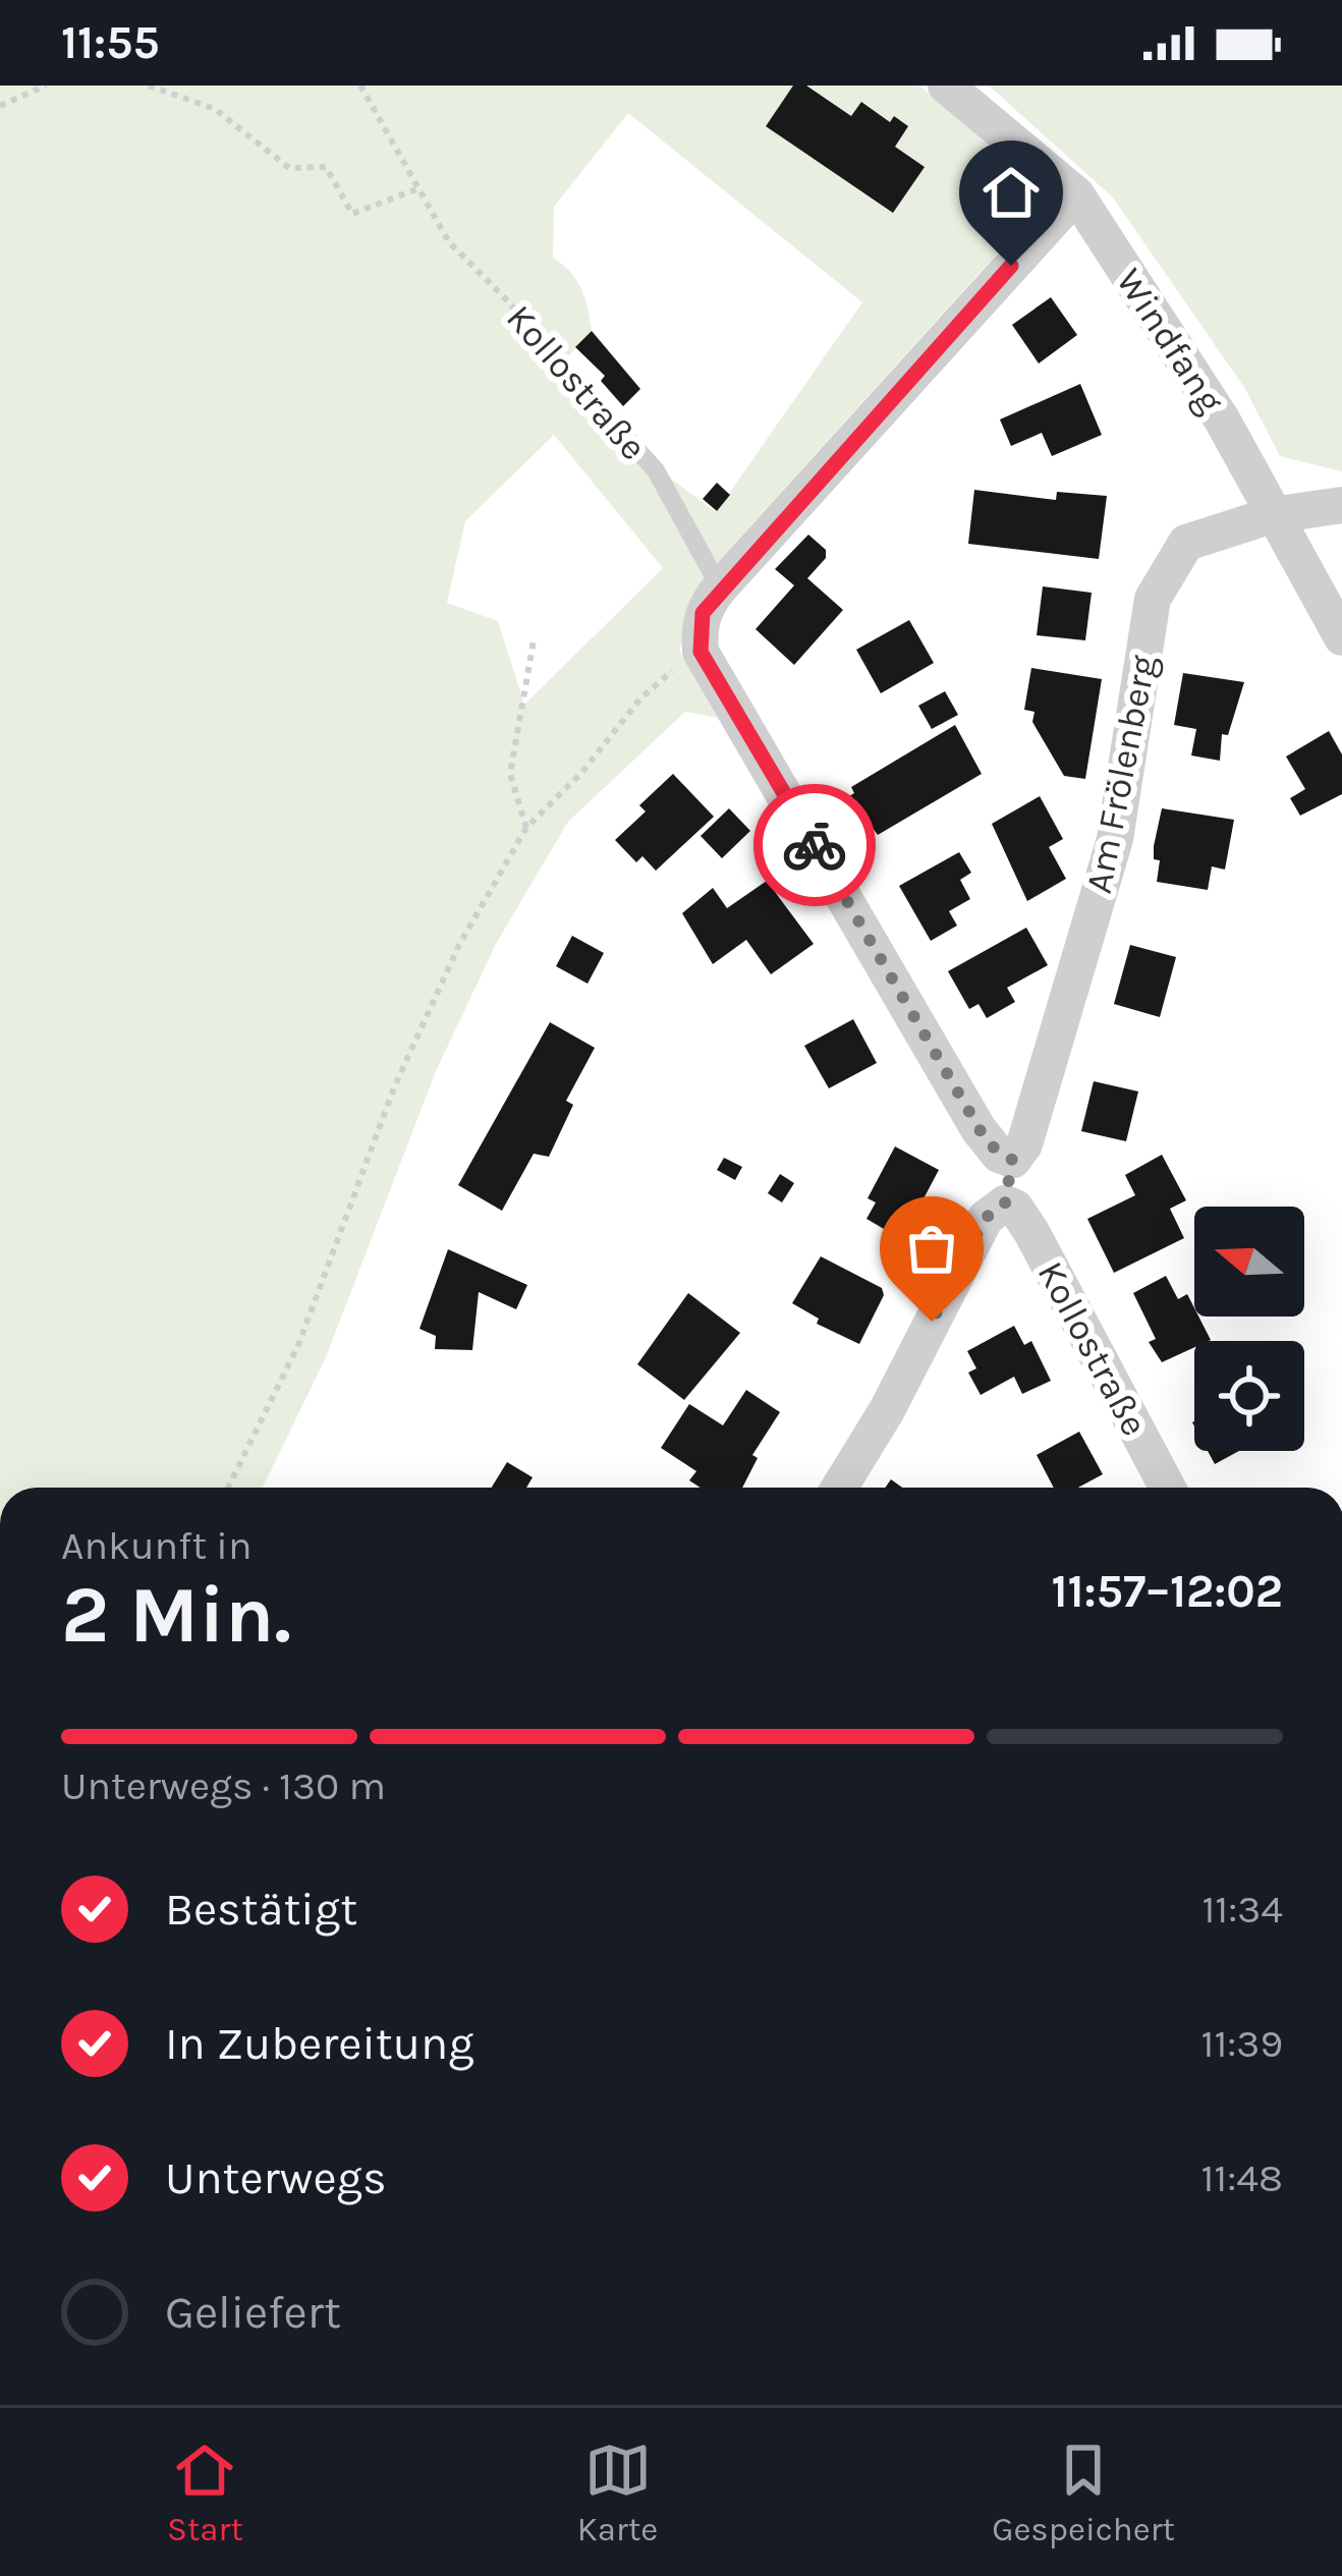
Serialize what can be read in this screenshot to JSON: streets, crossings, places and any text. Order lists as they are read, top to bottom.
{
  "streets": {
    "street": ["Windfang", "Kollostraße", "Am Frölenberg"]
  },
  "crossings": [
    ["Windfang", "Am Frölenberg"],
    ["Kollostraße", "Am Frölenberg"]
  ],
  "north": "left",
  "page": {
    "status": "11:55",
    "heading": ["2 Min.", "Ankunft in", "11:57–12:02"],
    "bar": "Unterwegs · 130 m",
    "list": [
      ["Bestätigt", "11:34"],
      ["In Zubereitung", "11:39"],
      ["Unterwegs", "11:48"],
      "Geliefert"
    ],
    "tabs": ["Start", "Karte", "Gespeichert"]
  }
}
